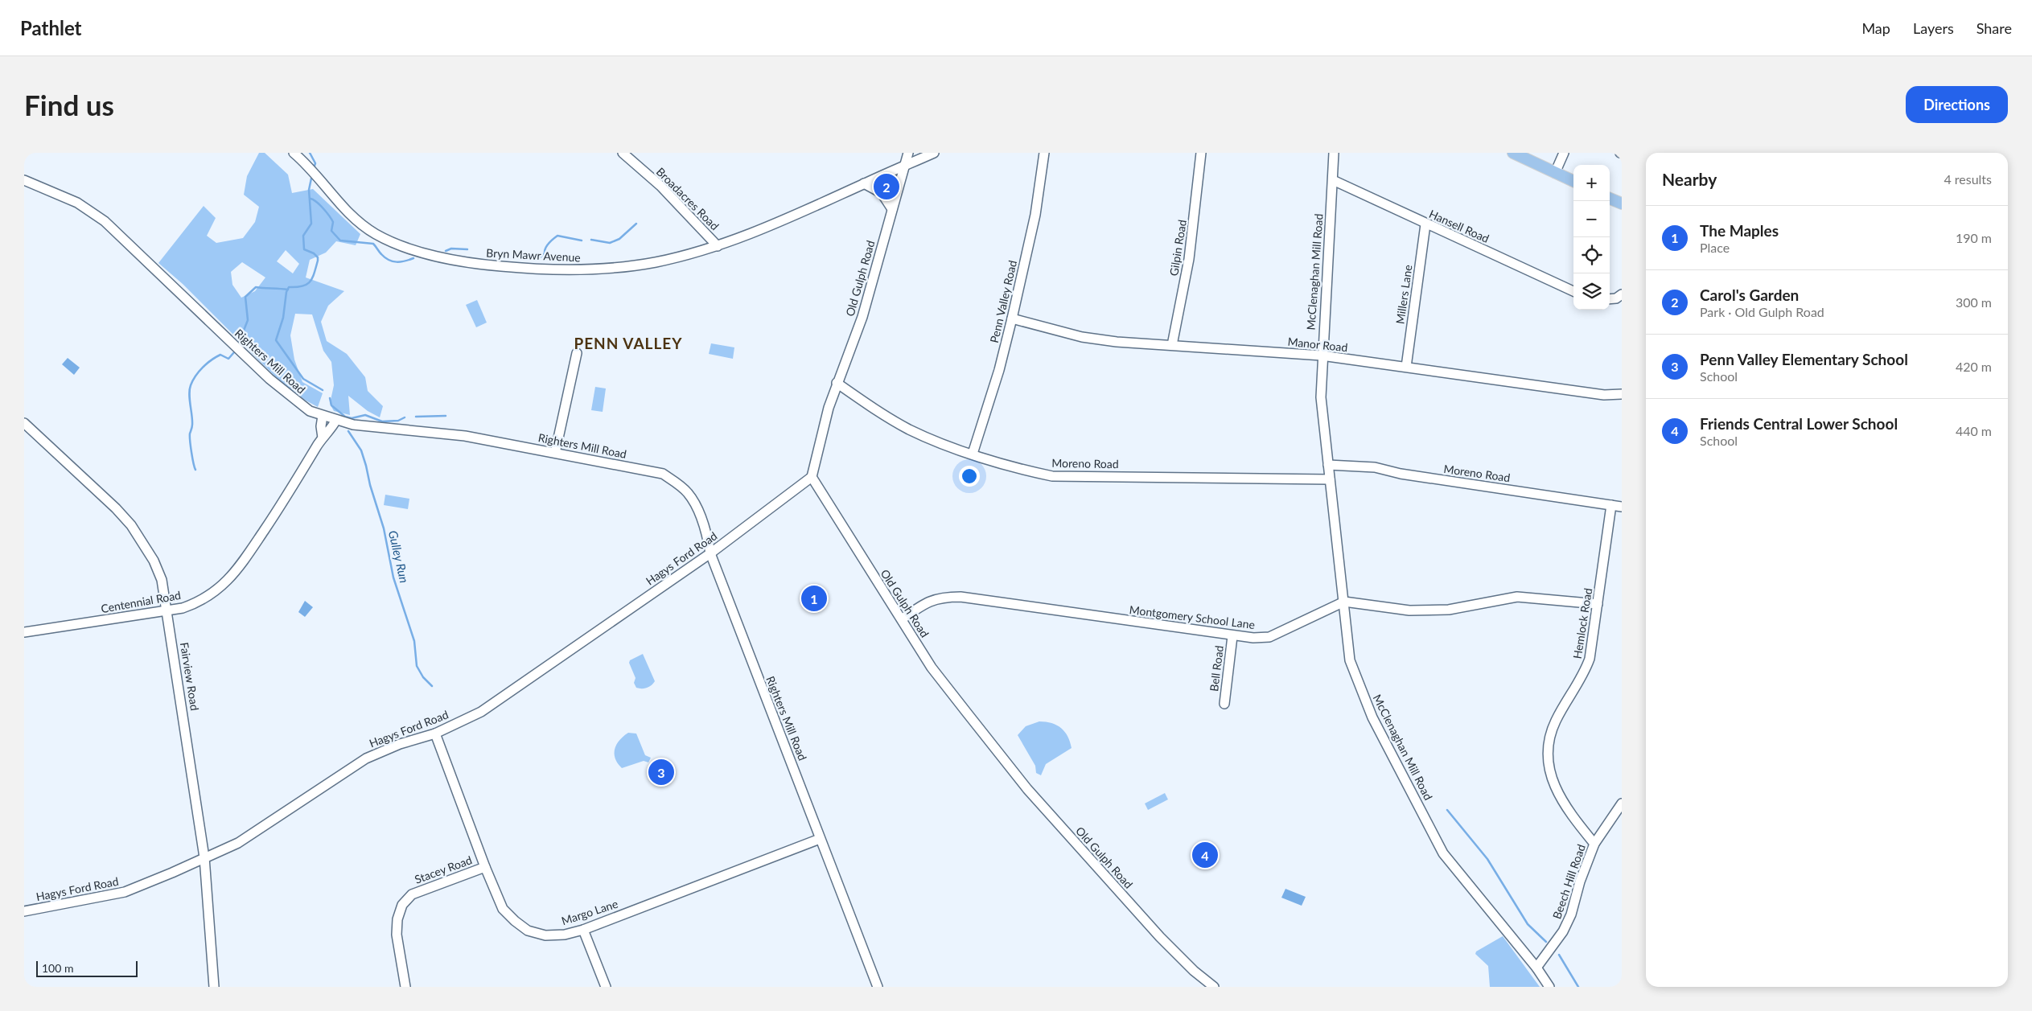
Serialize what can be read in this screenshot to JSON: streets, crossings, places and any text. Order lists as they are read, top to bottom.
{
  "streets": {
    "street": [
      "Broadacres Road",
      "Hansell Road",
      "Gilpin Road",
      "Bryn Mawr Avenue",
      "McClenaghan Mill Road",
      "Old Gulph Road",
      "Millers Lane",
      "Penn Valley Road",
      "Manor Road",
      "Righters Mill Road",
      "Moreno Road",
      "Hagys Ford Road",
      "Centennial Road",
      "Montgomery School Lane",
      "Hemlock Road",
      "Bell Road",
      "Fairview Road",
      "Stacey Road",
      "Beech Hill Road",
      "Margo Lane"
    ]
  },
  "crossings": [
    ["Broadacres Road", "Bryn Mawr Avenue"],
    ["Hansell Road", "McClenaghan Mill Road"],
    ["Hansell Road", "Millers Lane"],
    ["Gilpin Road", "Manor Road"],
    ["Bryn Mawr Avenue", "Old Gulph Road"],
    ["McClenaghan Mill Road", "Manor Road"],
    ["McClenaghan Mill Road", "Moreno Road"],
    ["McClenaghan Mill Road", "Montgomery School Lane"],
    ["McClenaghan Mill Road", "Beech Hill Road"],
    ["Old Gulph Road", "Moreno Road"],
    ["Old Gulph Road", "Hagys Ford Road"],
    ["Old Gulph Road", "Montgomery School Lane"],
    ["Millers Lane", "Manor Road"],
    ["Penn Valley Road", "Manor Road"],
    ["Penn Valley Road", "Moreno Road"],
    ["Righters Mill Road", "Hagys Ford Road"],
    ["Righters Mill Road", "Centennial Road"],
    ["Righters Mill Road", "Margo Lane"],
    ["Moreno Road", "Hemlock Road"],
    ["Hagys Ford Road", "Fairview Road"],
    ["Hagys Ford Road", "Margo Lane"],
    ["Centennial Road", "Fairview Road"],
    ["Montgomery School Lane", "Bell Road"],
    ["Hemlock Road", "Beech Hill Road"],
    ["Stacey Road", "Margo Lane"]
  ],
  "districts": ["PENN VALLEY"],
  "water": ["Gulley Run"],
  "scale_bar": "100 m",
  "page": {
    "header": "Pathlet",
    "nav": ["Map", "Layers", "Share"],
    "buttons": "Directions",
    "title": "Find us",
    "heading": ["Nearby", "4 results"],
    "map_buttons": ["+", "−"],
    "pins": [
      "2",
      "1",
      "3",
      "4"
    ],
    "list": [
      {
        "mark": "1",
        "name": "The Maples",
        "note": "Place",
        "value": "190 m"
      },
      {
        "mark": "2",
        "name": "Carol's Garden",
        "note": "Park · Old Gulph Road",
        "value": "300 m"
      },
      {
        "mark": "3",
        "name": "Penn Valley Elementary School",
        "note": "School",
        "value": "420 m"
      },
      {
        "mark": "4",
        "name": "Friends Central Lower School",
        "note": "School",
        "value": "440 m"
      }
    ],
    "scale": "100 m"
  }
}
